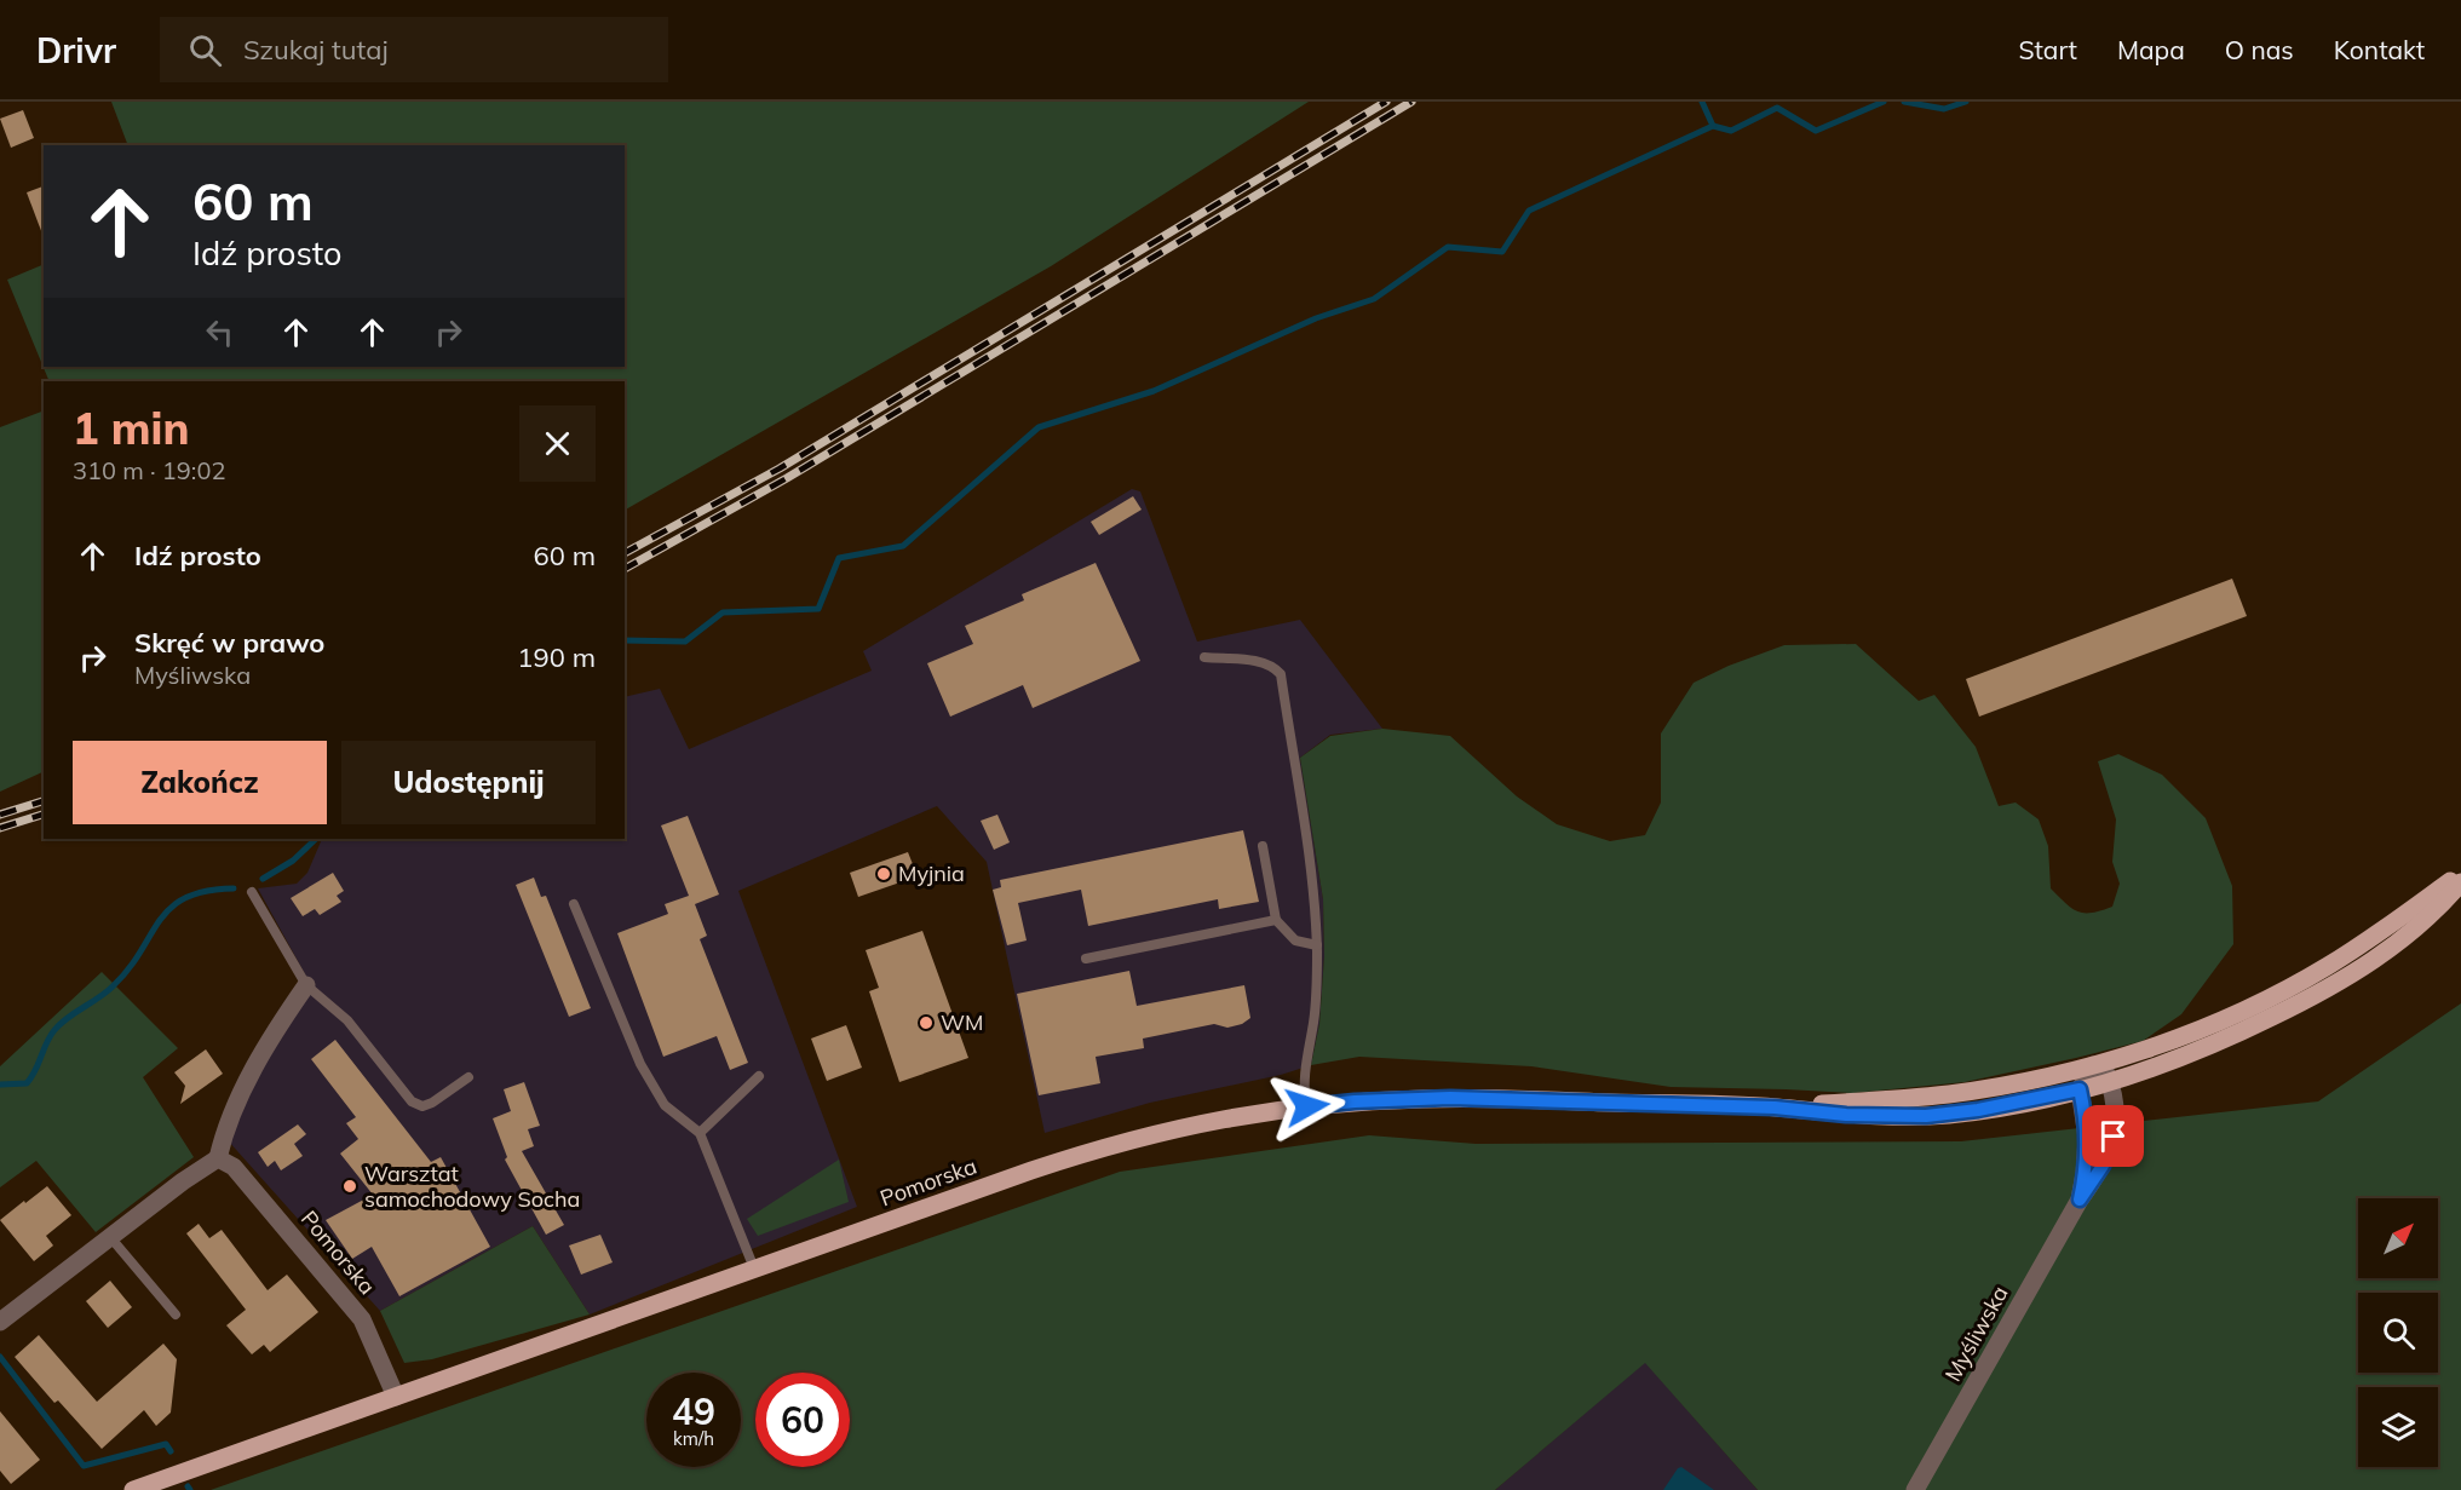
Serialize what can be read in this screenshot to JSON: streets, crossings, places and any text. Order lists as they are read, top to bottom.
{
  "streets": {
    "main road": ["Pomorska"],
    "street": ["Myśliwska"]
  },
  "places": ["Myjnia", "WM", "Warsztat samochodowy Socha"],
  "north": "top right",
  "page": {
    "header": "Drivr",
    "search": "Szukaj tutaj",
    "nav": [
      "Start",
      "Mapa",
      "O nas",
      "Kontakt"
    ],
    "turn": ["60 m", "Idź prosto"],
    "heading": ["1 min", "310 m · 19:02"],
    "list": [
      {
        "name": "Idź prosto",
        "value": "60 m"
      },
      {
        "name": "Skręć w prawo",
        "note": "Myśliwska",
        "value": "190 m"
      }
    ],
    "buttons": ["Zakończ", "Udostępnij"],
    "speed": "49 km/h",
    "limit": "60"
  }
}
